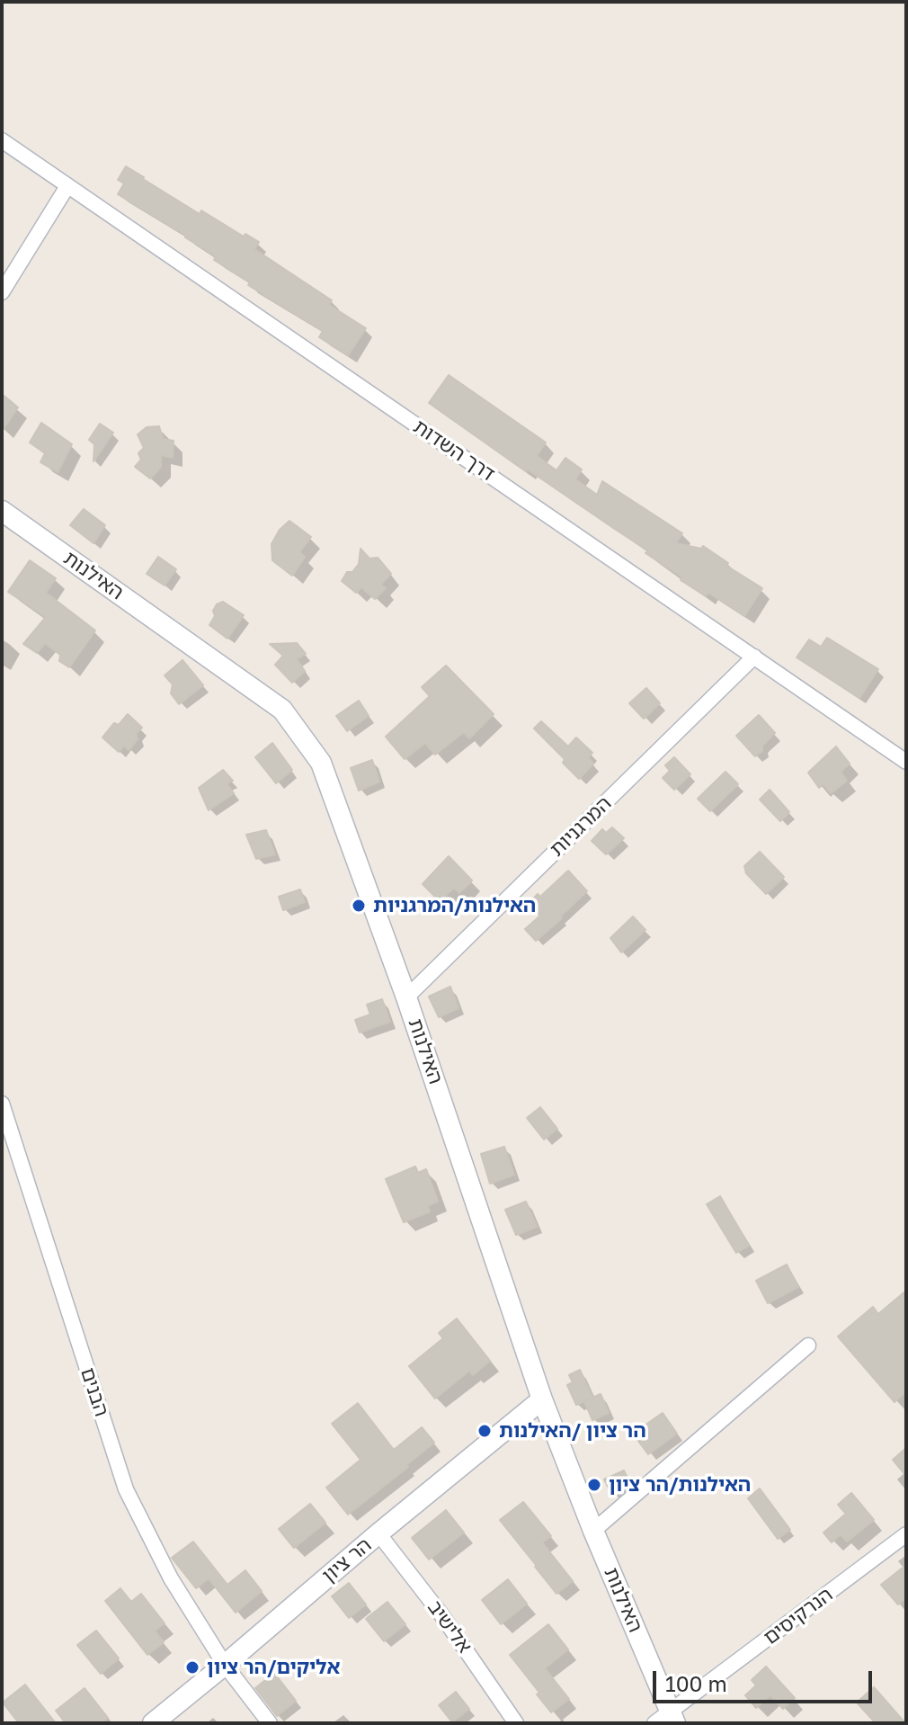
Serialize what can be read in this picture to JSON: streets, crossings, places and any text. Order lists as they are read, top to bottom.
{
  "streets": {
    "main road": ["האילנות", "הר ציון"],
    "street": [
      "דרך השדות",
      "המרגניות",
      "הבנים",
      "הנרקיסים",
      "אלישיב"
    ]
  },
  "crossings": [
    ["דרך השדות", "המרגניות"],
    ["האילנות", "המרגניות"],
    ["האילנות", "הר ציון"],
    ["האילנות", "הנרקיסים"],
    ["הבנים", "הר ציון"],
    ["הר ציון", "אלישיב"]
  ],
  "places": [
    "האילנות/המרגניות",
    "הר ציון /האילנות",
    "האילנות/הר ציון",
    "אליקים/הר ציון"
  ],
  "scale_bar": "100 m"
}
